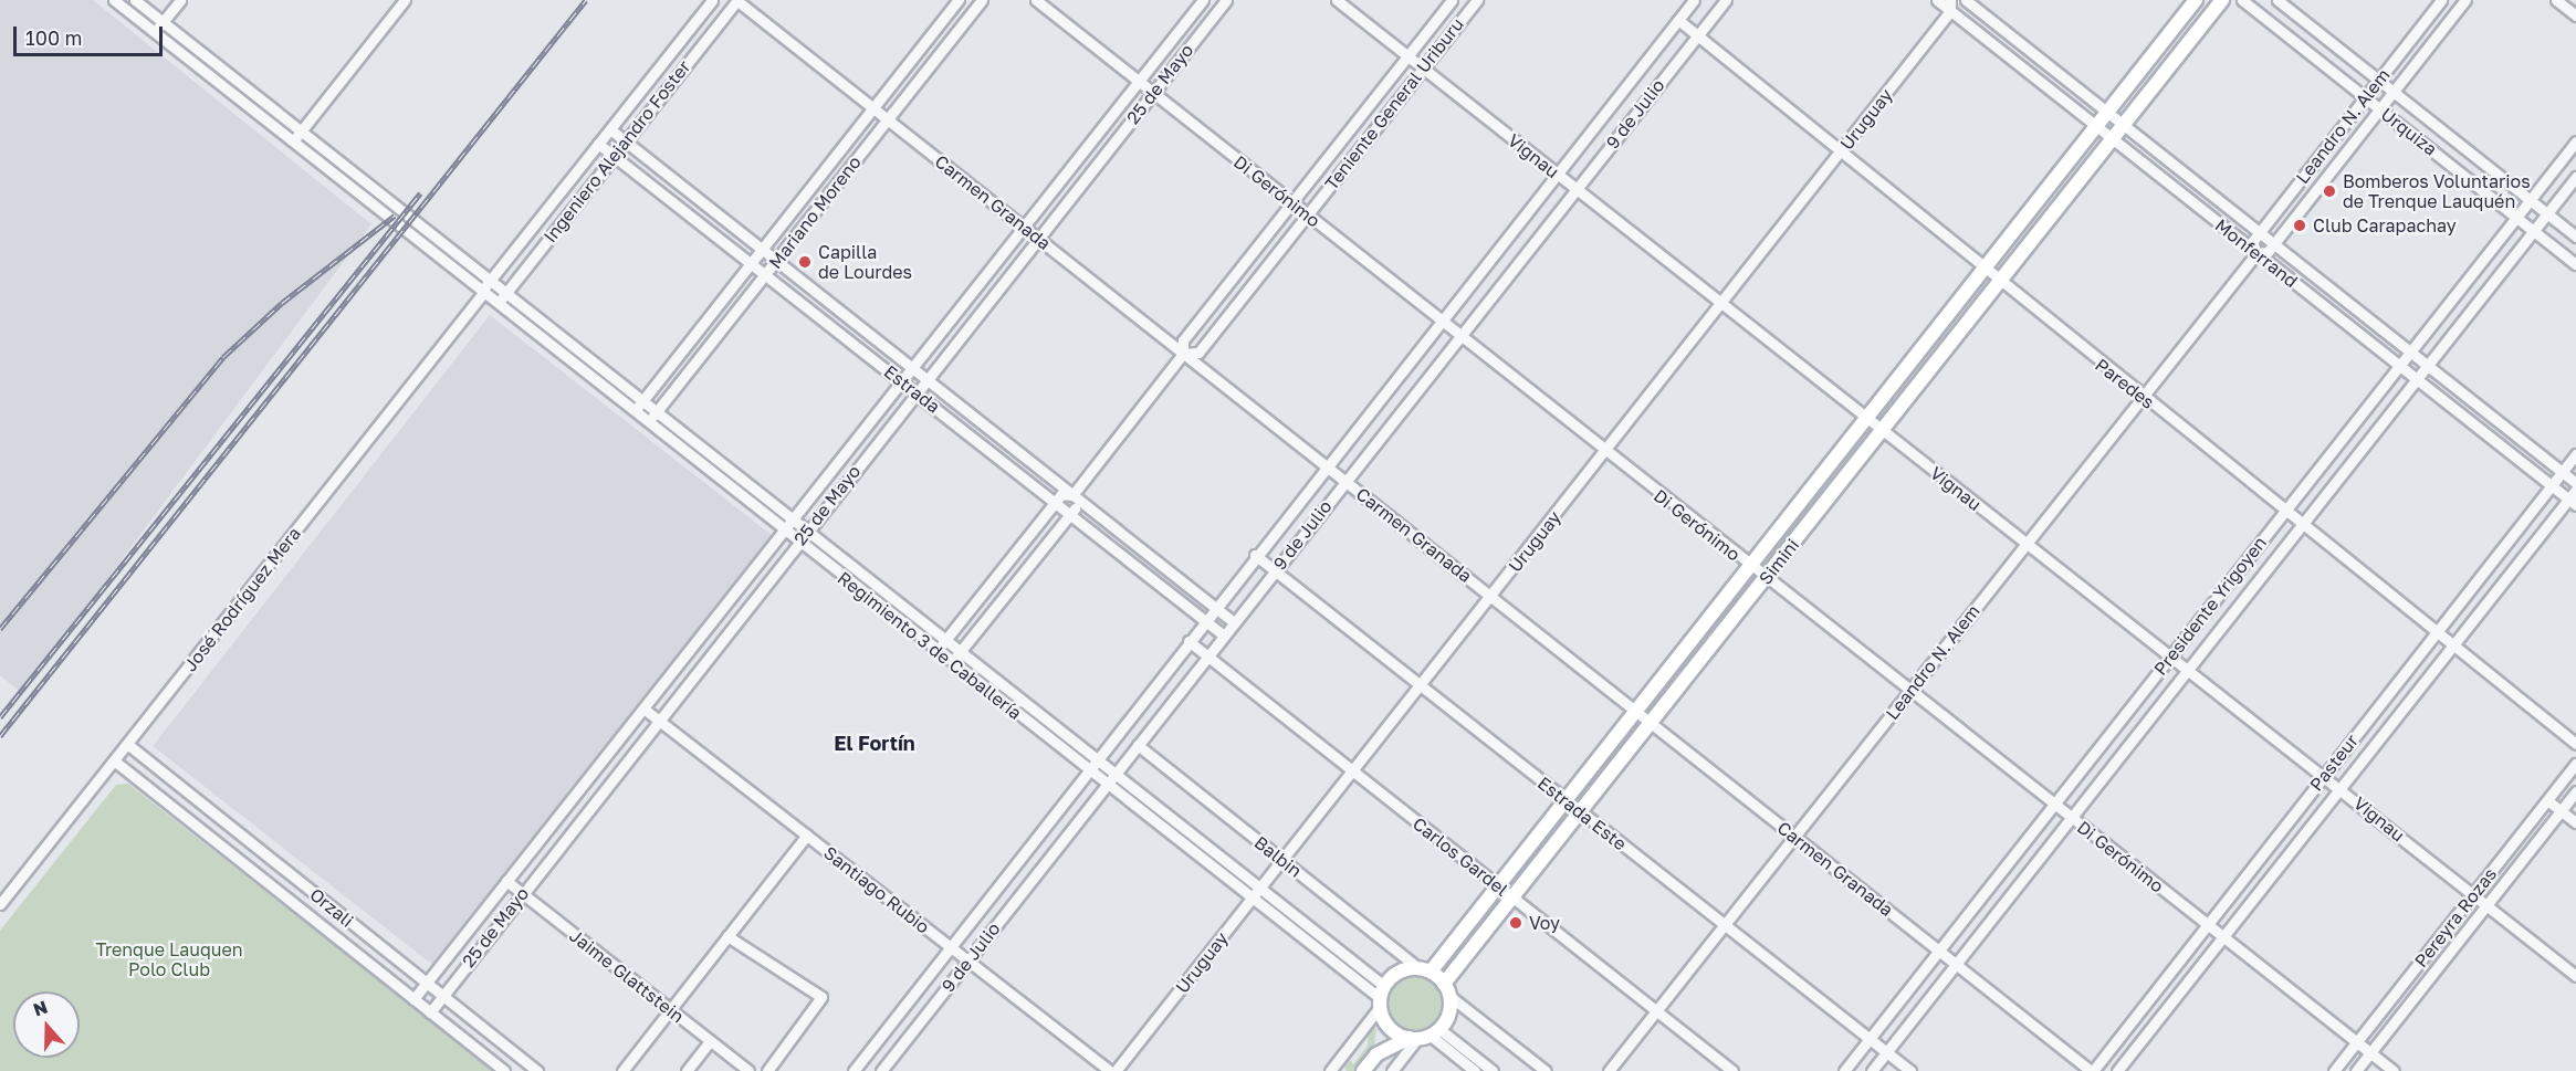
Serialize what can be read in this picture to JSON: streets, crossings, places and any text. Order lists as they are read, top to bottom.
{
  "streets": {
    "main road": ["Simini"],
    "street": [
      "25 de Mayo",
      "Teniente General Uriburu",
      "9 de Julio",
      "Uruguay",
      "Leandro N. Alem",
      "Urquiza",
      "Ingeniero Alejandro Foster",
      "Vignau",
      "Di Gerónimo",
      "Carmen Granada",
      "Mariano Moreno",
      "Monferrand",
      "Paredes",
      "Estrada",
      "José Rodríguez Mera",
      "Presidente Yrigoyen",
      "Regimiento 3 de Caballería",
      "Pasteur",
      "Estrada Este",
      "Balbin",
      "Carlos Gardel",
      "Santiago Rubio",
      "Orzali",
      "Pereyra Rozas",
      "Jaime Glattstein"
    ]
  },
  "crossings": [
    ["25 de Mayo", "Di Gerónimo"],
    ["25 de Mayo", "Carmen Granada"],
    ["25 de Mayo", "Estrada"],
    ["25 de Mayo", "Regimiento 3 de Caballería"],
    ["25 de Mayo", "Santiago Rubio"],
    ["25 de Mayo", "Orzali"],
    ["25 de Mayo", "Jaime Glattstein"],
    ["Teniente General Uriburu", "Vignau"],
    ["Teniente General Uriburu", "Di Gerónimo"],
    ["Teniente General Uriburu", "Carmen Granada"],
    ["Teniente General Uriburu", "Estrada"],
    ["9 de Julio", "Vignau"],
    ["9 de Julio", "Di Gerónimo"],
    ["9 de Julio", "Carmen Granada"],
    ["9 de Julio", "Paredes"],
    ["9 de Julio", "Estrada"],
    ["9 de Julio", "Regimiento 3 de Caballería"],
    ["9 de Julio", "Estrada Este"],
    ["9 de Julio", "Balbin"],
    ["9 de Julio", "Carlos Gardel"],
    ["9 de Julio", "Santiago Rubio"],
    ["Uruguay", "Vignau"],
    ["Uruguay", "Di Gerónimo"],
    ["Uruguay", "Carmen Granada"],
    ["Uruguay", "Monferrand"],
    ["Uruguay", "Paredes"],
    ["Uruguay", "Regimiento 3 de Caballería"],
    ["Uruguay", "Estrada Este"],
    ["Uruguay", "Balbin"],
    ["Uruguay", "Carlos Gardel"],
    ["Leandro N. Alem", "Urquiza"],
    ["Leandro N. Alem", "Vignau"],
    ["Leandro N. Alem", "Di Gerónimo"],
    ["Leandro N. Alem", "Carmen Granada"],
    ["Leandro N. Alem", "Monferrand"],
    ["Leandro N. Alem", "Paredes"],
    ["Leandro N. Alem", "Estrada Este"],
    ["Leandro N. Alem", "Carlos Gardel"],
    ["Urquiza", "Presidente Yrigoyen"],
    ["Ingeniero Alejandro Foster", "Carmen Granada"],
    ["Ingeniero Alejandro Foster", "Estrada"],
    ["Ingeniero Alejandro Foster", "José Rodríguez Mera"],
    ["Ingeniero Alejandro Foster", "Regimiento 3 de Caballería"],
    ["Vignau", "Simini"],
    ["Vignau", "Presidente Yrigoyen"],
    ["Vignau", "Pasteur"],
    ["Vignau", "Pereyra Rozas"],
    ["Di Gerónimo", "Simini"],
    ["Di Gerónimo", "Presidente Yrigoyen"],
    ["Di Gerónimo", "Pasteur"],
    ["Di Gerónimo", "Pereyra Rozas"],
    ["Carmen Granada", "Mariano Moreno"],
    ["Carmen Granada", "Simini"],
    ["Carmen Granada", "Presidente Yrigoyen"],
    ["Carmen Granada", "Pasteur"],
    ["Mariano Moreno", "Estrada"],
    ["Mariano Moreno", "Regimiento 3 de Caballería"],
    ["Monferrand", "Simini"],
    ["Monferrand", "Presidente Yrigoyen"],
    ["Monferrand", "Pasteur"],
    ["Paredes", "Simini"],
    ["Paredes", "Presidente Yrigoyen"],
    ["Paredes", "Pasteur"],
    ["Simini", "Regimiento 3 de Caballería"],
    ["Simini", "Estrada Este"],
    ["Simini", "Balbin"],
    ["Simini", "Carlos Gardel"],
    ["José Rodríguez Mera", "Regimiento 3 de Caballería"],
    ["José Rodríguez Mera", "Orzali"],
    ["Presidente Yrigoyen", "Estrada Este"],
    ["Regimiento 3 de Caballería", "Balbin"]
  ],
  "districts": ["El Fortín"],
  "parks": ["Trenque Lauquen Polo Club"],
  "places": [
    "Bomberos Voluntarios de Trenque Lauquén",
    "Club Carapachay",
    "Capilla de Lourdes",
    "Voy"
  ],
  "scale_bar": "100 m",
  "north": "top"
}
